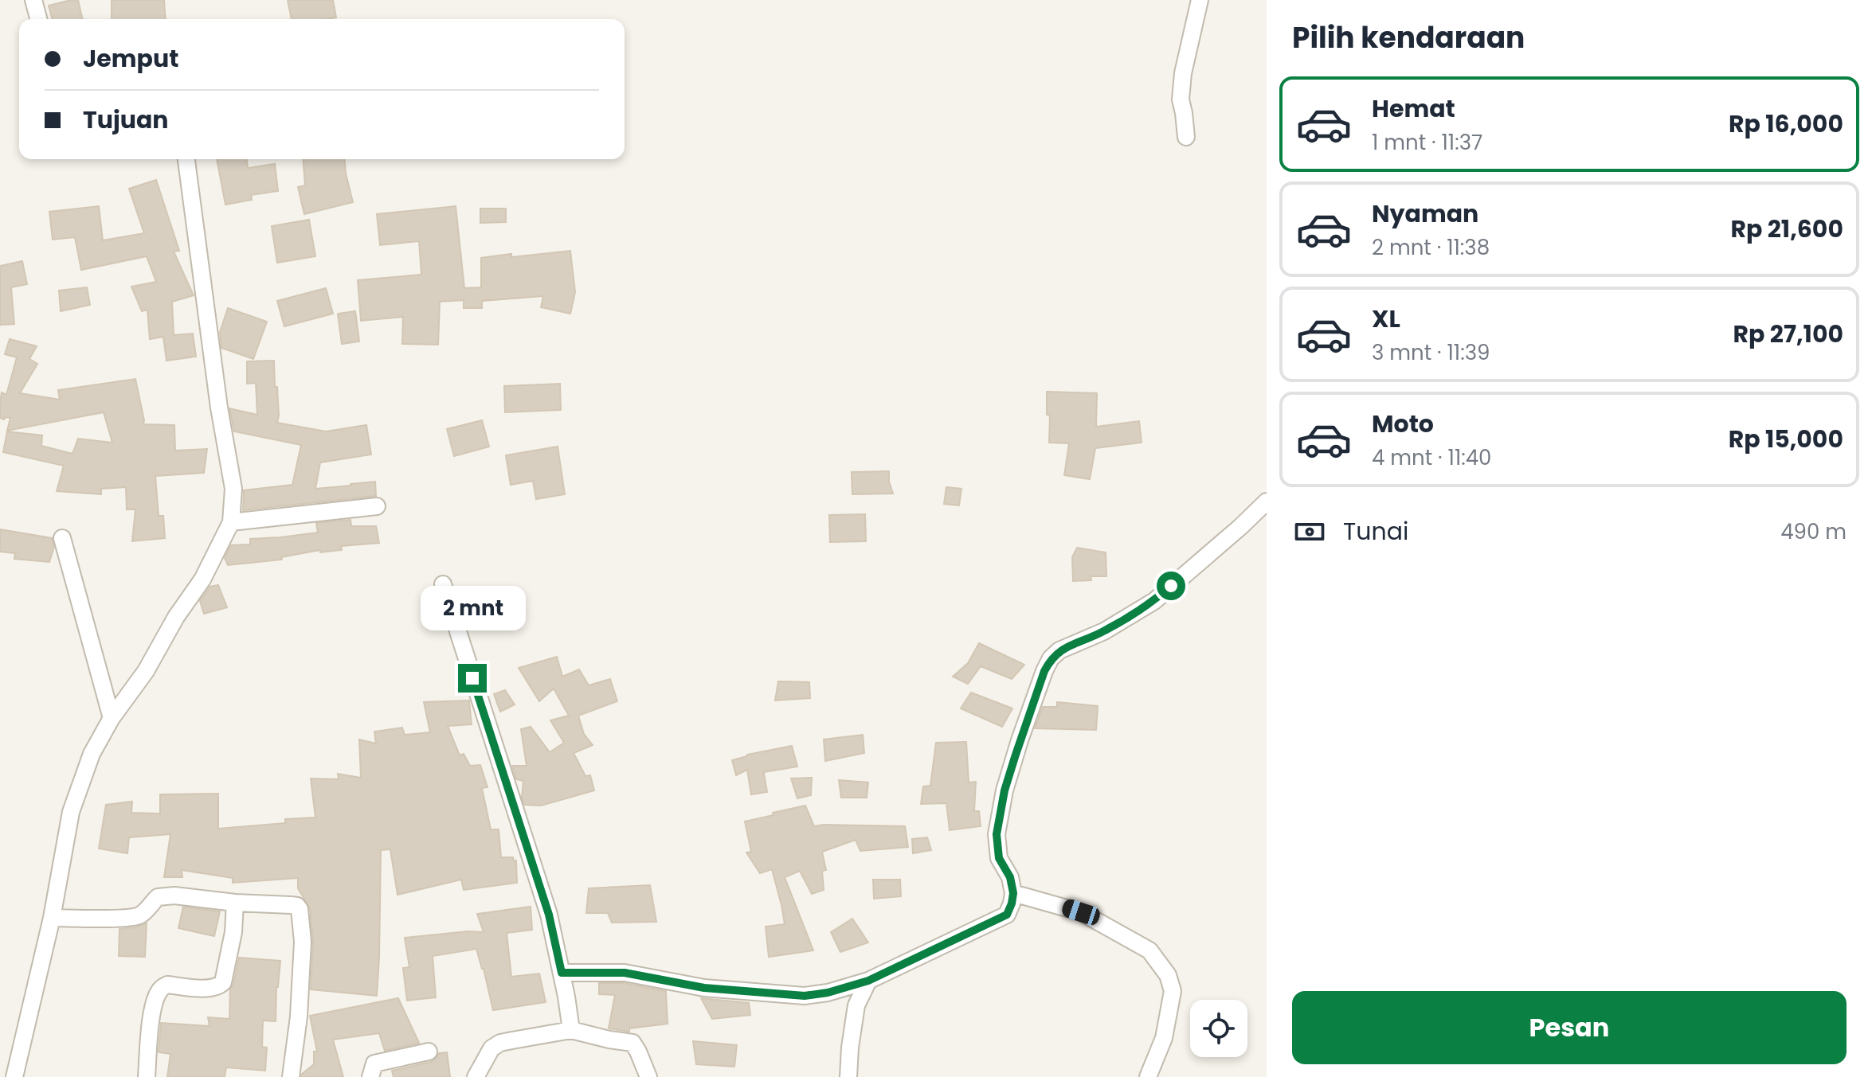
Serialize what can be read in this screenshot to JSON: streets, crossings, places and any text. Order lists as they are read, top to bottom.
{
  "page": {
    "heading": "Pilih kendaraan",
    "banner": ["Jemput", "Tujuan"],
    "list": [
      {
        "name": "Hemat",
        "note": "1 mnt · 11:37",
        "value": "Rp 16,000"
      },
      {
        "name": "Nyaman",
        "note": "2 mnt · 11:38",
        "value": "Rp 21,600"
      },
      {
        "name": "XL",
        "note": "3 mnt · 11:39",
        "value": "Rp 27,100"
      },
      {
        "name": "Moto",
        "note": "4 mnt · 11:40",
        "value": "Rp 15,000"
      }
    ],
    "pay": ["Tunai", "490 m"],
    "bubble": "2 mnt",
    "buttons": "Pesan"
  }
}
